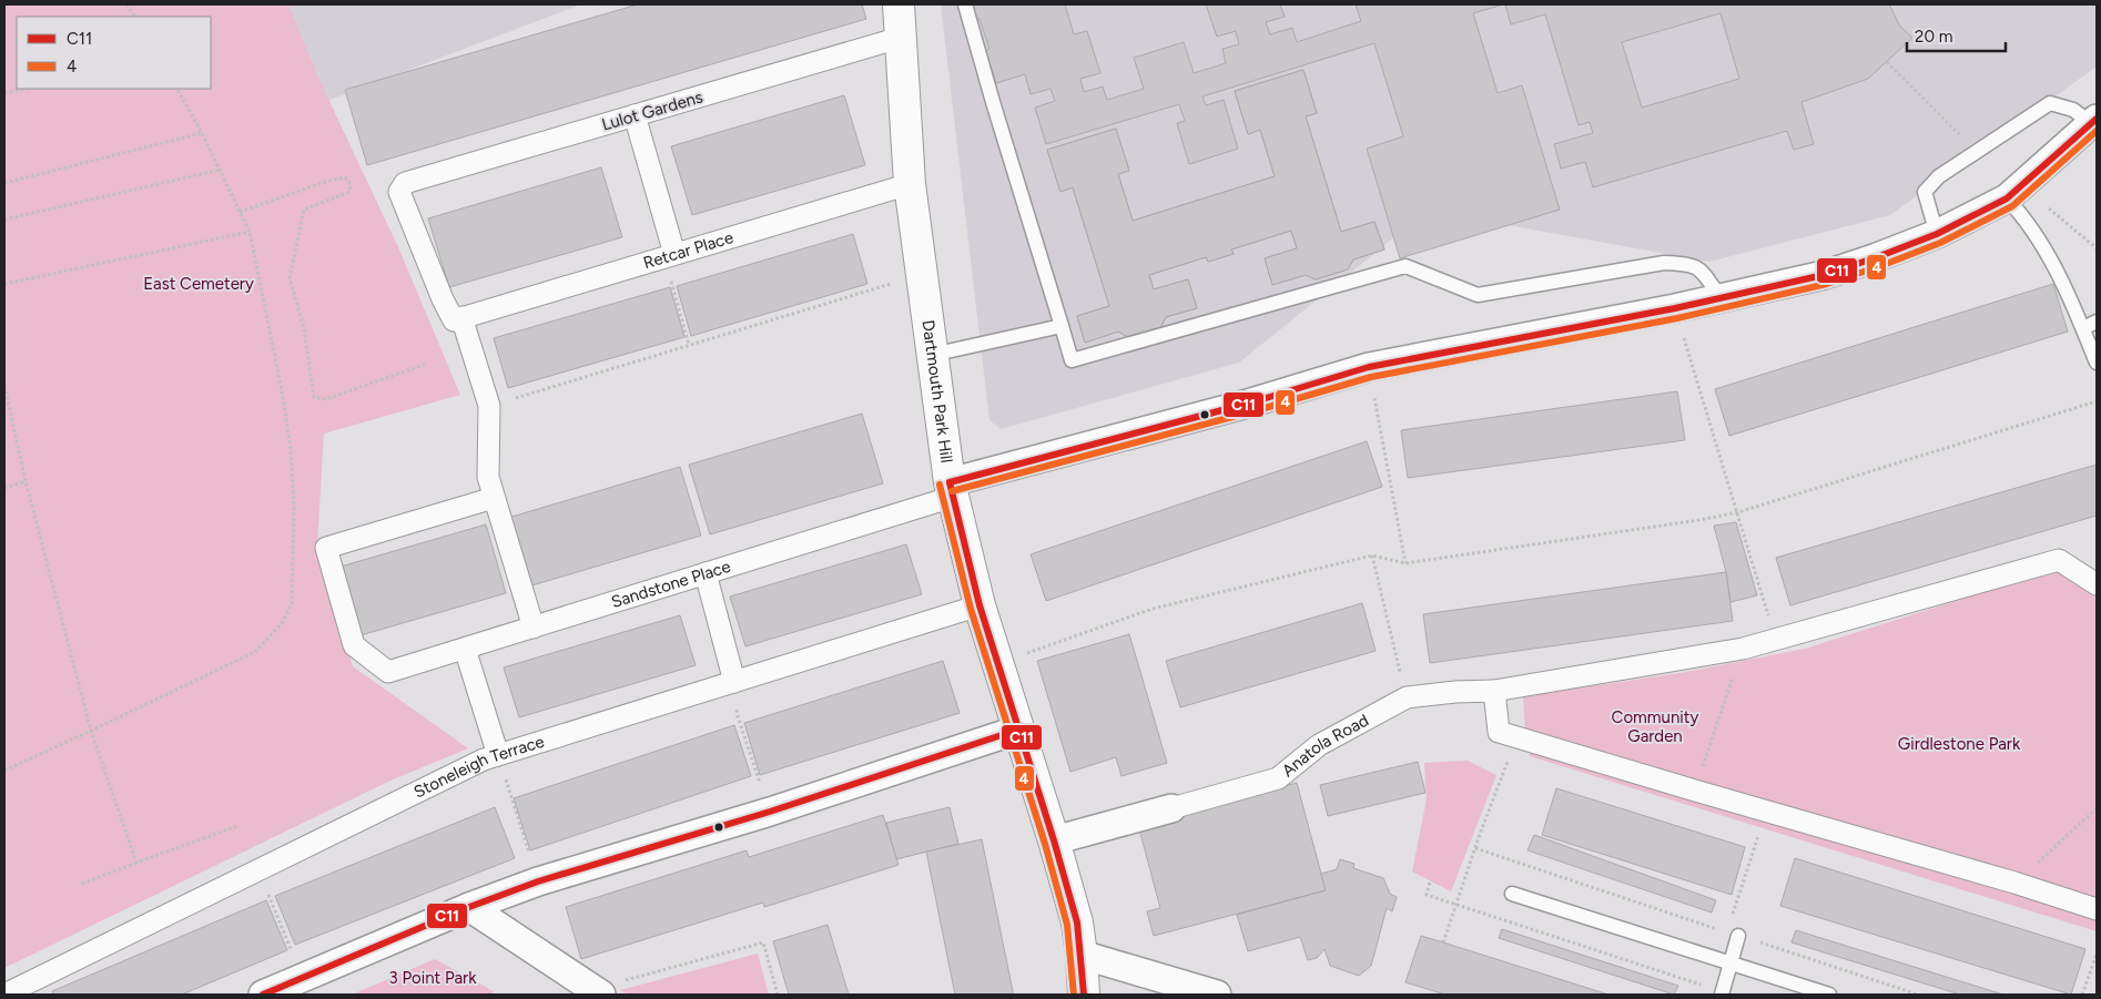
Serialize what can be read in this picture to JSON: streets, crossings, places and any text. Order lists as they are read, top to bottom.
{
  "streets": {
    "street": [
      "Lulot Gardens",
      "Retcar Place",
      "Dartmouth Park Hill",
      "Sandstone Place",
      "Anatola Road",
      "Stoneleigh Terrace"
    ]
  },
  "crossings": [
    ["Lulot Gardens", "Retcar Place"],
    ["Lulot Gardens", "Dartmouth Park Hill"],
    ["Retcar Place", "Dartmouth Park Hill"],
    ["Dartmouth Park Hill", "Sandstone Place"],
    ["Dartmouth Park Hill", "Anatola Road"],
    ["Dartmouth Park Hill", "Stoneleigh Terrace"]
  ],
  "parks": [
    "East Cemetery",
    "Community Garden",
    "Girdlestone Park",
    "3 Point Park"
  ],
  "lines": ["transit line C11", "transit line 4"],
  "legend": ["C11", "4"],
  "scale_bar": "20 m"
}
